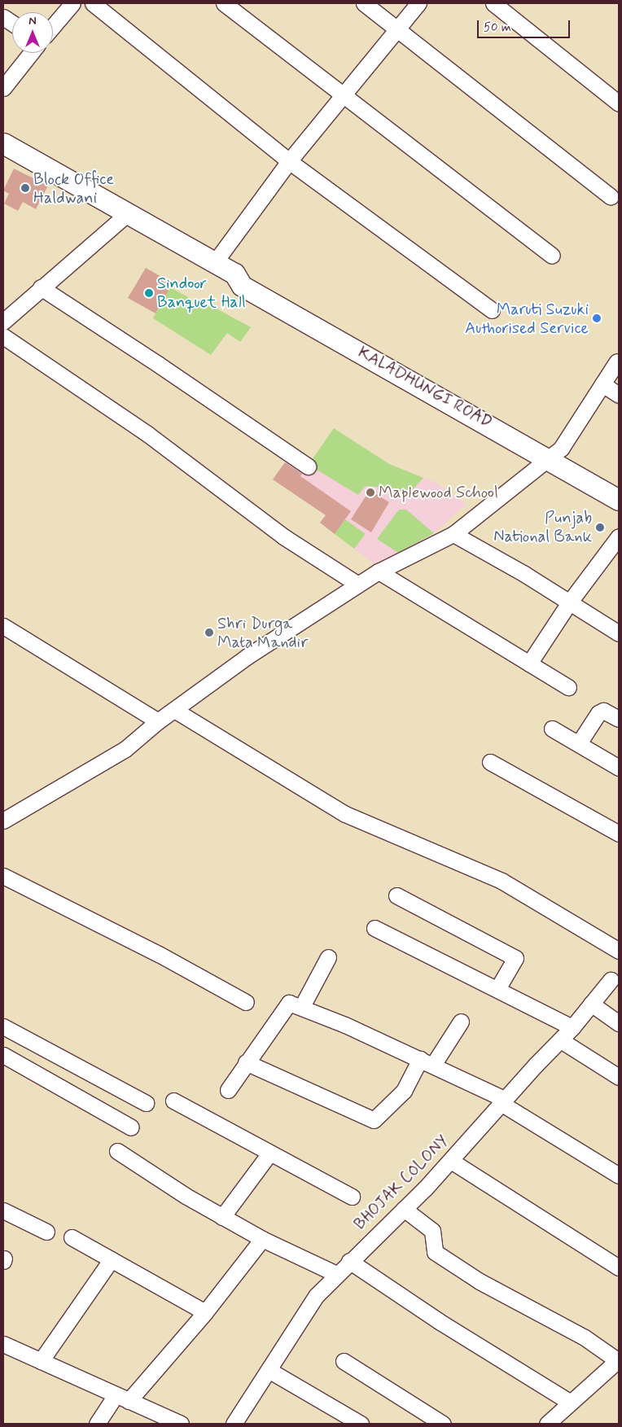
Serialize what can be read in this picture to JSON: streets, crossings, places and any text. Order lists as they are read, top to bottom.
{
  "streets": {
    "main road": ["KALADHUNGI ROAD"],
    "street": ["BHOJAK COLONY"]
  },
  "places": [
    "Block Office Haldwani",
    "Sindoor Banquet Hall",
    "Maruti Suzuki Authorised Service",
    "Maplewood School",
    "Punjab National Bank",
    "Shri Durga Mata Mandir"
  ],
  "scale_bar": "50 m",
  "north": "top"
}
